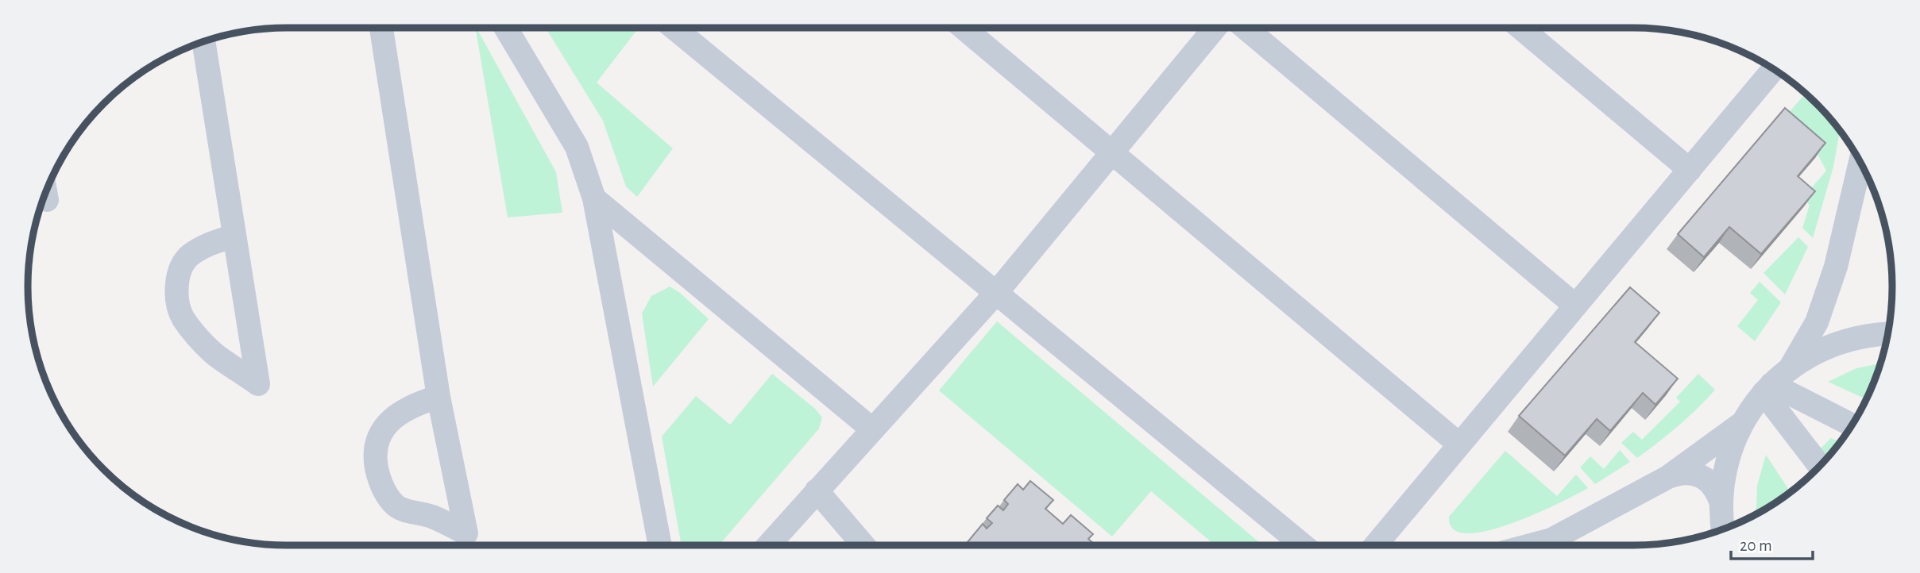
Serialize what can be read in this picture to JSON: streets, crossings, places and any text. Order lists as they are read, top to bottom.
{
  "scale_bar": "20 m"
}
